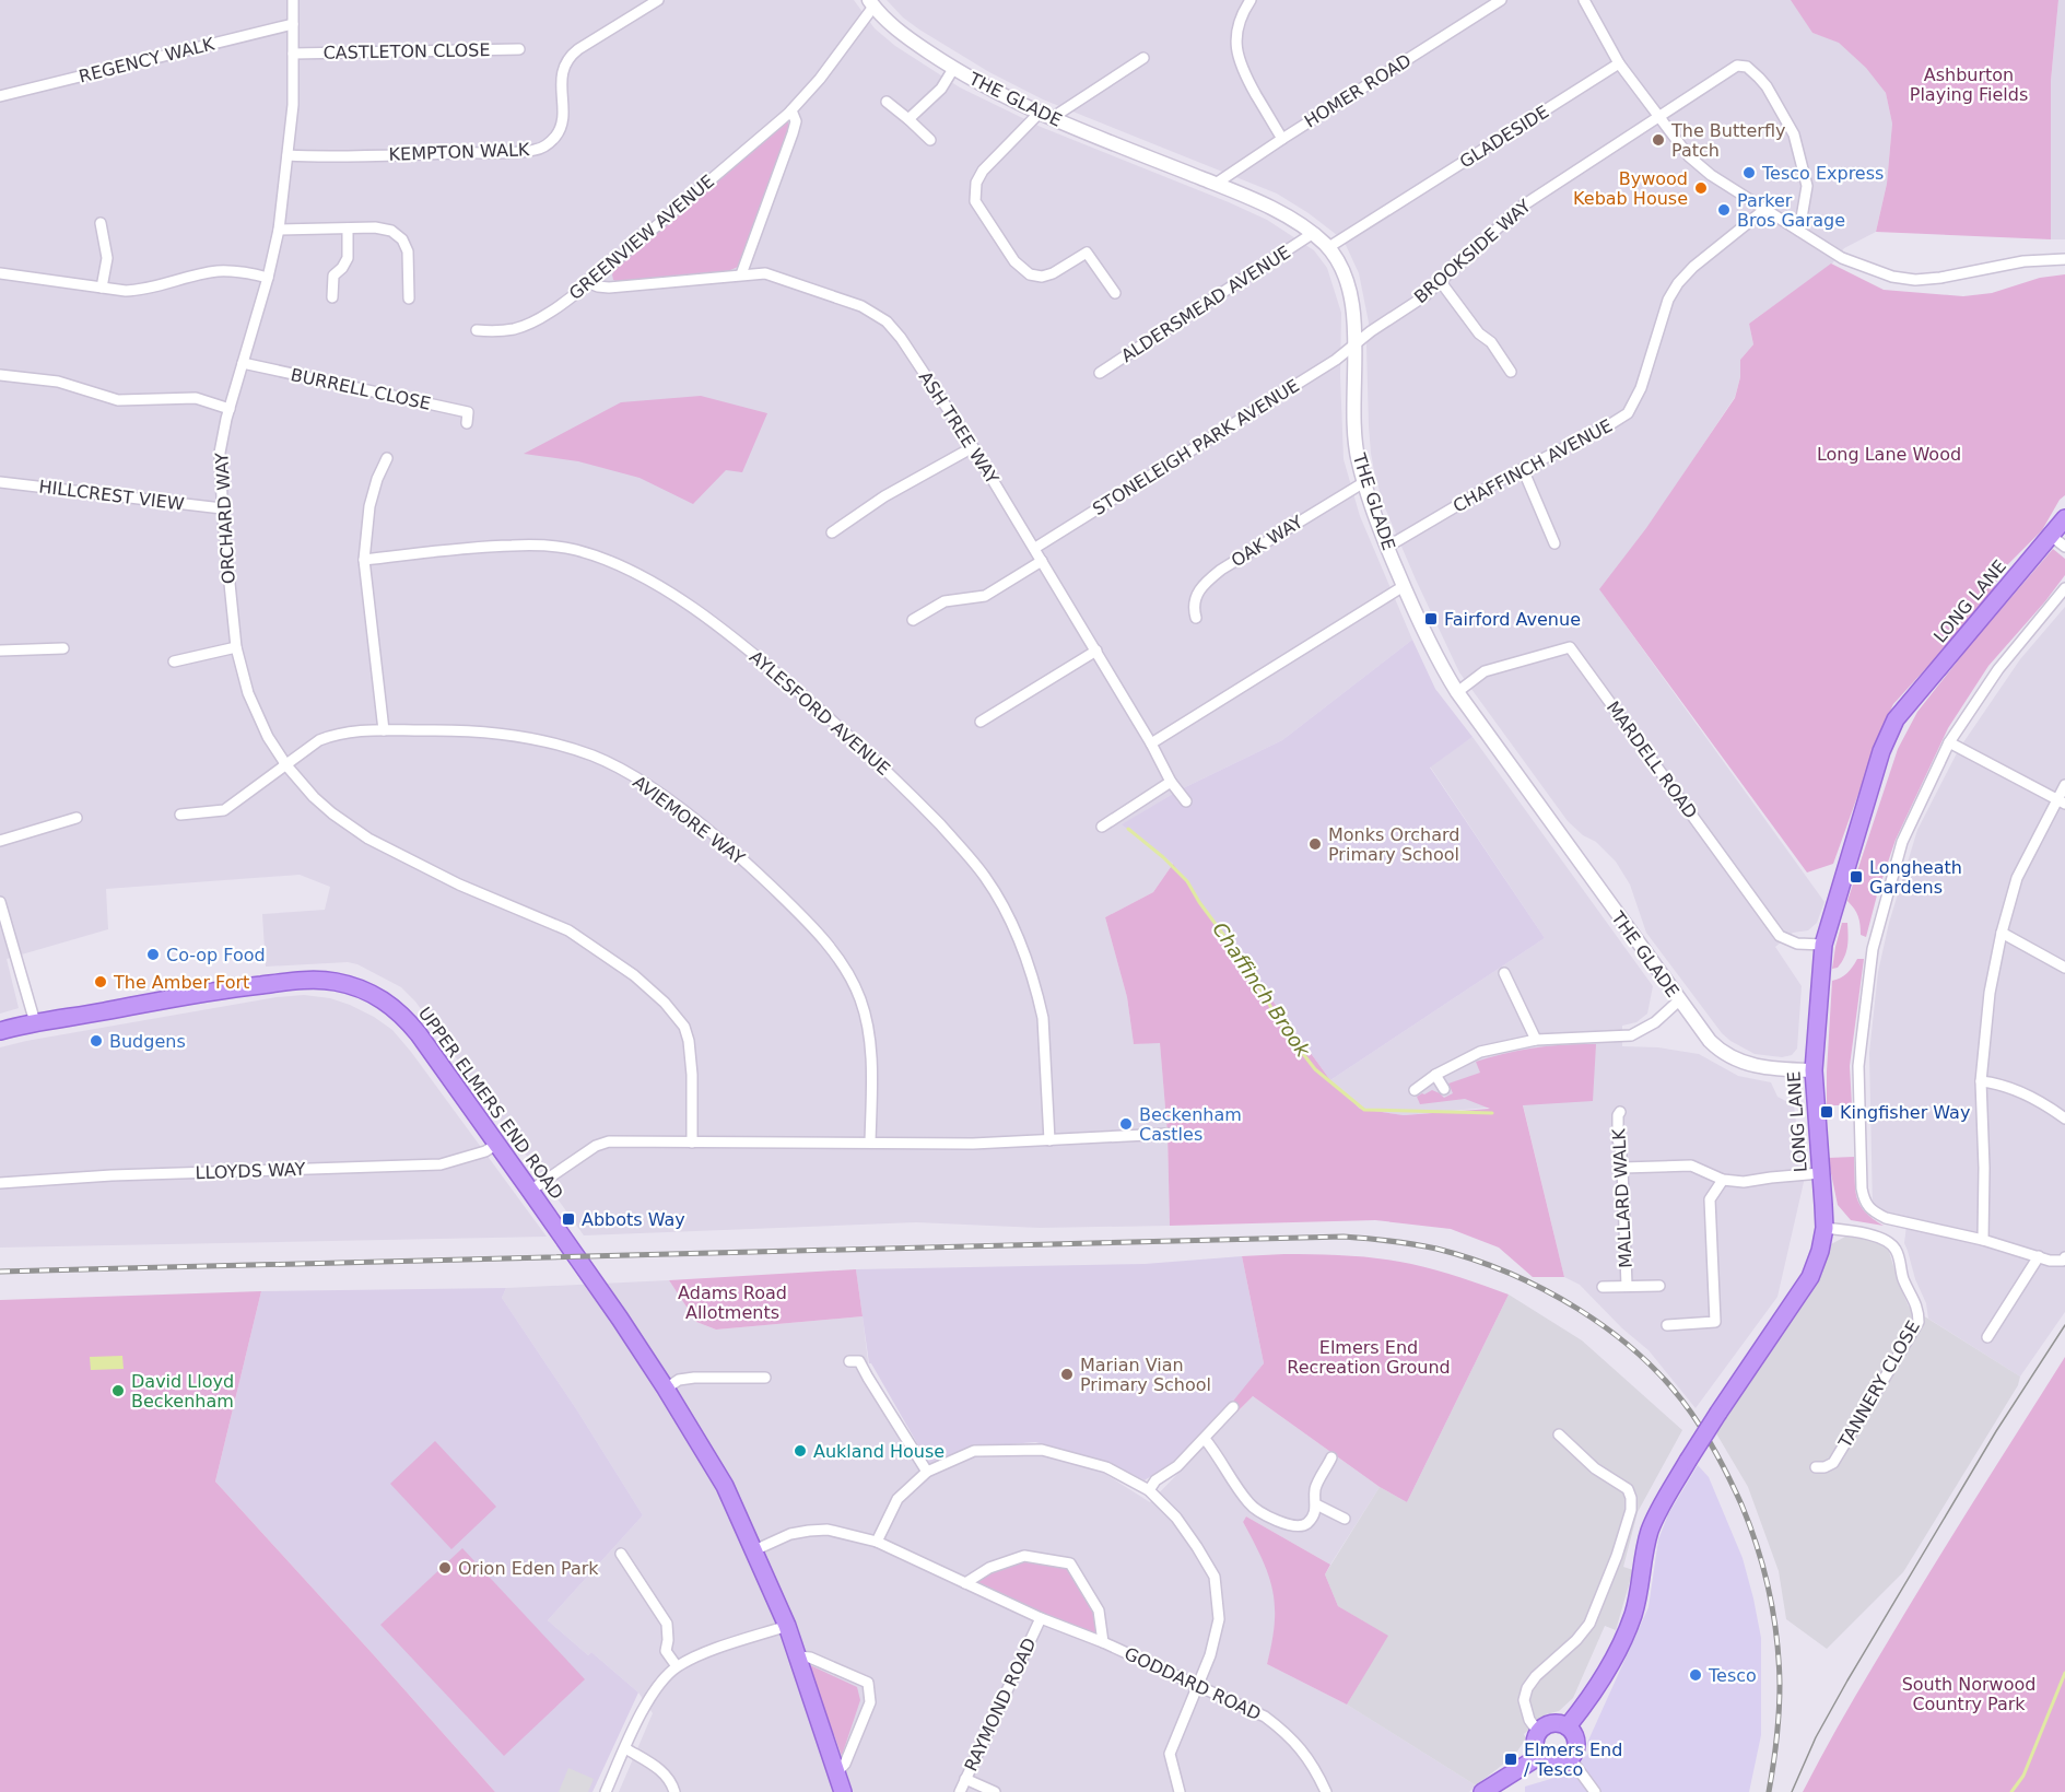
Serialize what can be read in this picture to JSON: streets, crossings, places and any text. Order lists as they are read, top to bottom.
{
  "streets": {
    "main road": ["LONG LANE", "UPPER ELMERS END ROAD"],
    "street": [
      "CASTLETON CLOSE",
      "REGENCY WALK",
      "HOMER ROAD",
      "THE GLADE",
      "GLADESIDE",
      "KEMPTON WALK",
      "GREENVIEW AVENUE",
      "BROOKSIDE WAY",
      "ALDERSMEAD AVENUE",
      "BURRELL CLOSE",
      "ASH TREE WAY",
      "STONELEIGH PARK AVENUE",
      "CHAFFINCH AVENUE",
      "HILLCREST VIEW",
      "ORCHARD WAY",
      "OAK WAY",
      "AYLESFORD AVENUE",
      "MARDELL ROAD",
      "AVIEMORE WAY",
      "LLOYDS WAY",
      "MALLARD WALK",
      "TANNERY CLOSE",
      "GODDARD ROAD",
      "RAYMOND ROAD"
    ]
  },
  "crossings": [
    ["CASTLETON CLOSE", "ORCHARD WAY"],
    ["REGENCY WALK", "ORCHARD WAY"],
    ["HOMER ROAD", "THE GLADE"],
    ["THE GLADE", "GLADESIDE"],
    ["THE GLADE", "GREENVIEW AVENUE"],
    ["THE GLADE", "BROOKSIDE WAY"],
    ["THE GLADE", "ALDERSMEAD AVENUE"],
    ["THE GLADE", "STONELEIGH PARK AVENUE"],
    ["THE GLADE", "CHAFFINCH AVENUE"],
    ["THE GLADE", "OAK WAY"],
    ["THE GLADE", "LONG LANE"],
    ["THE GLADE", "MARDELL ROAD"],
    ["KEMPTON WALK", "ORCHARD WAY"],
    ["GREENVIEW AVENUE", "ASH TREE WAY"],
    ["BROOKSIDE WAY", "STONELEIGH PARK AVENUE"],
    ["BURRELL CLOSE", "ORCHARD WAY"],
    ["ASH TREE WAY", "STONELEIGH PARK AVENUE"],
    ["HILLCREST VIEW", "ORCHARD WAY"],
    ["ORCHARD WAY", "AVIEMORE WAY"],
    ["LONG LANE", "MARDELL ROAD"],
    ["LONG LANE", "TANNERY CLOSE"],
    ["UPPER ELMERS END ROAD", "LLOYDS WAY"],
    ["UPPER ELMERS END ROAD", "GODDARD ROAD"],
    ["GODDARD ROAD", "RAYMOND ROAD"]
  ],
  "water": ["Chaffinch Brook"],
  "parks": [
    "Ashburton Playing Fields",
    "Long Lane Wood",
    "Adams Road Allotments",
    "Elmers End Recreation Ground",
    "South Norwood Country Park"
  ],
  "places": {
    "other": [
      "The Butterfly Patch",
      "Tesco Express",
      "Bywood Kebab House",
      "Parker Bros Garage",
      "Monks Orchard Primary School",
      "Co-op Food",
      "The Amber Fort",
      "Budgens",
      "Beckenham Castles",
      "Marian Vian Primary School",
      "David Lloyd Beckenham",
      "Aukland House",
      "Orion Eden Park",
      "Tesco"
    ],
    "transit": [
      "Fairford Avenue",
      "Longheath Gardens",
      "Kingfisher Way",
      "Abbots Way",
      "Elmers End / Tesco"
    ]
  }
}
